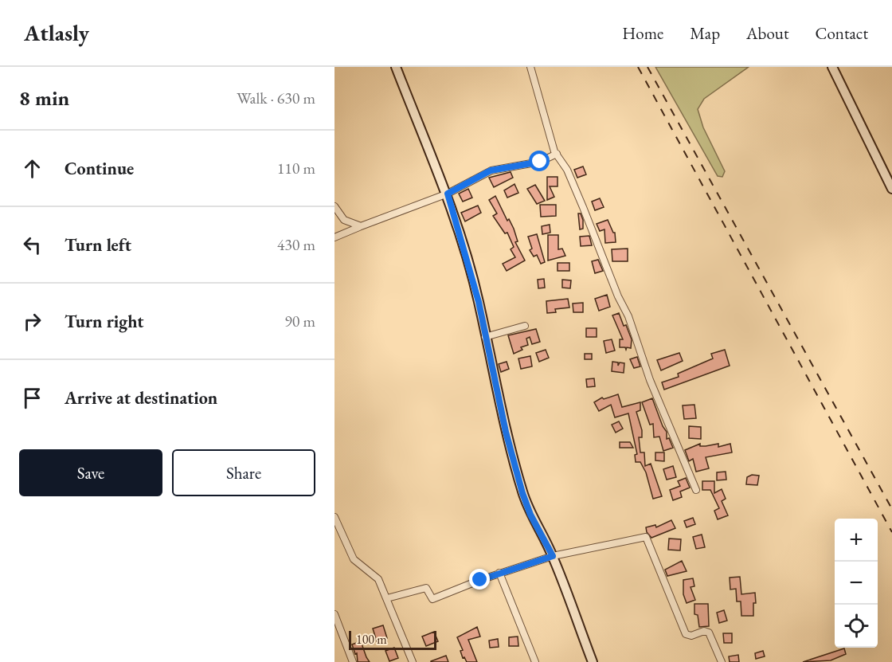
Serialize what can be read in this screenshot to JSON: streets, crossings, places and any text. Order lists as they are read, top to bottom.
{
  "scale_bar": "100 m",
  "page": {
    "header": "Atlasly",
    "nav": [
      "Home",
      "Map",
      "About",
      "Contact"
    ],
    "heading": ["8 min", "Walk · 630 m"],
    "list": [
      ["Continue", "110 m"],
      ["Turn left", "430 m"],
      ["Turn right", "90 m"],
      "Arrive at destination"
    ],
    "buttons": ["Save", "Share"],
    "map_buttons": ["+", "−"],
    "scale": "100 m"
  }
}
